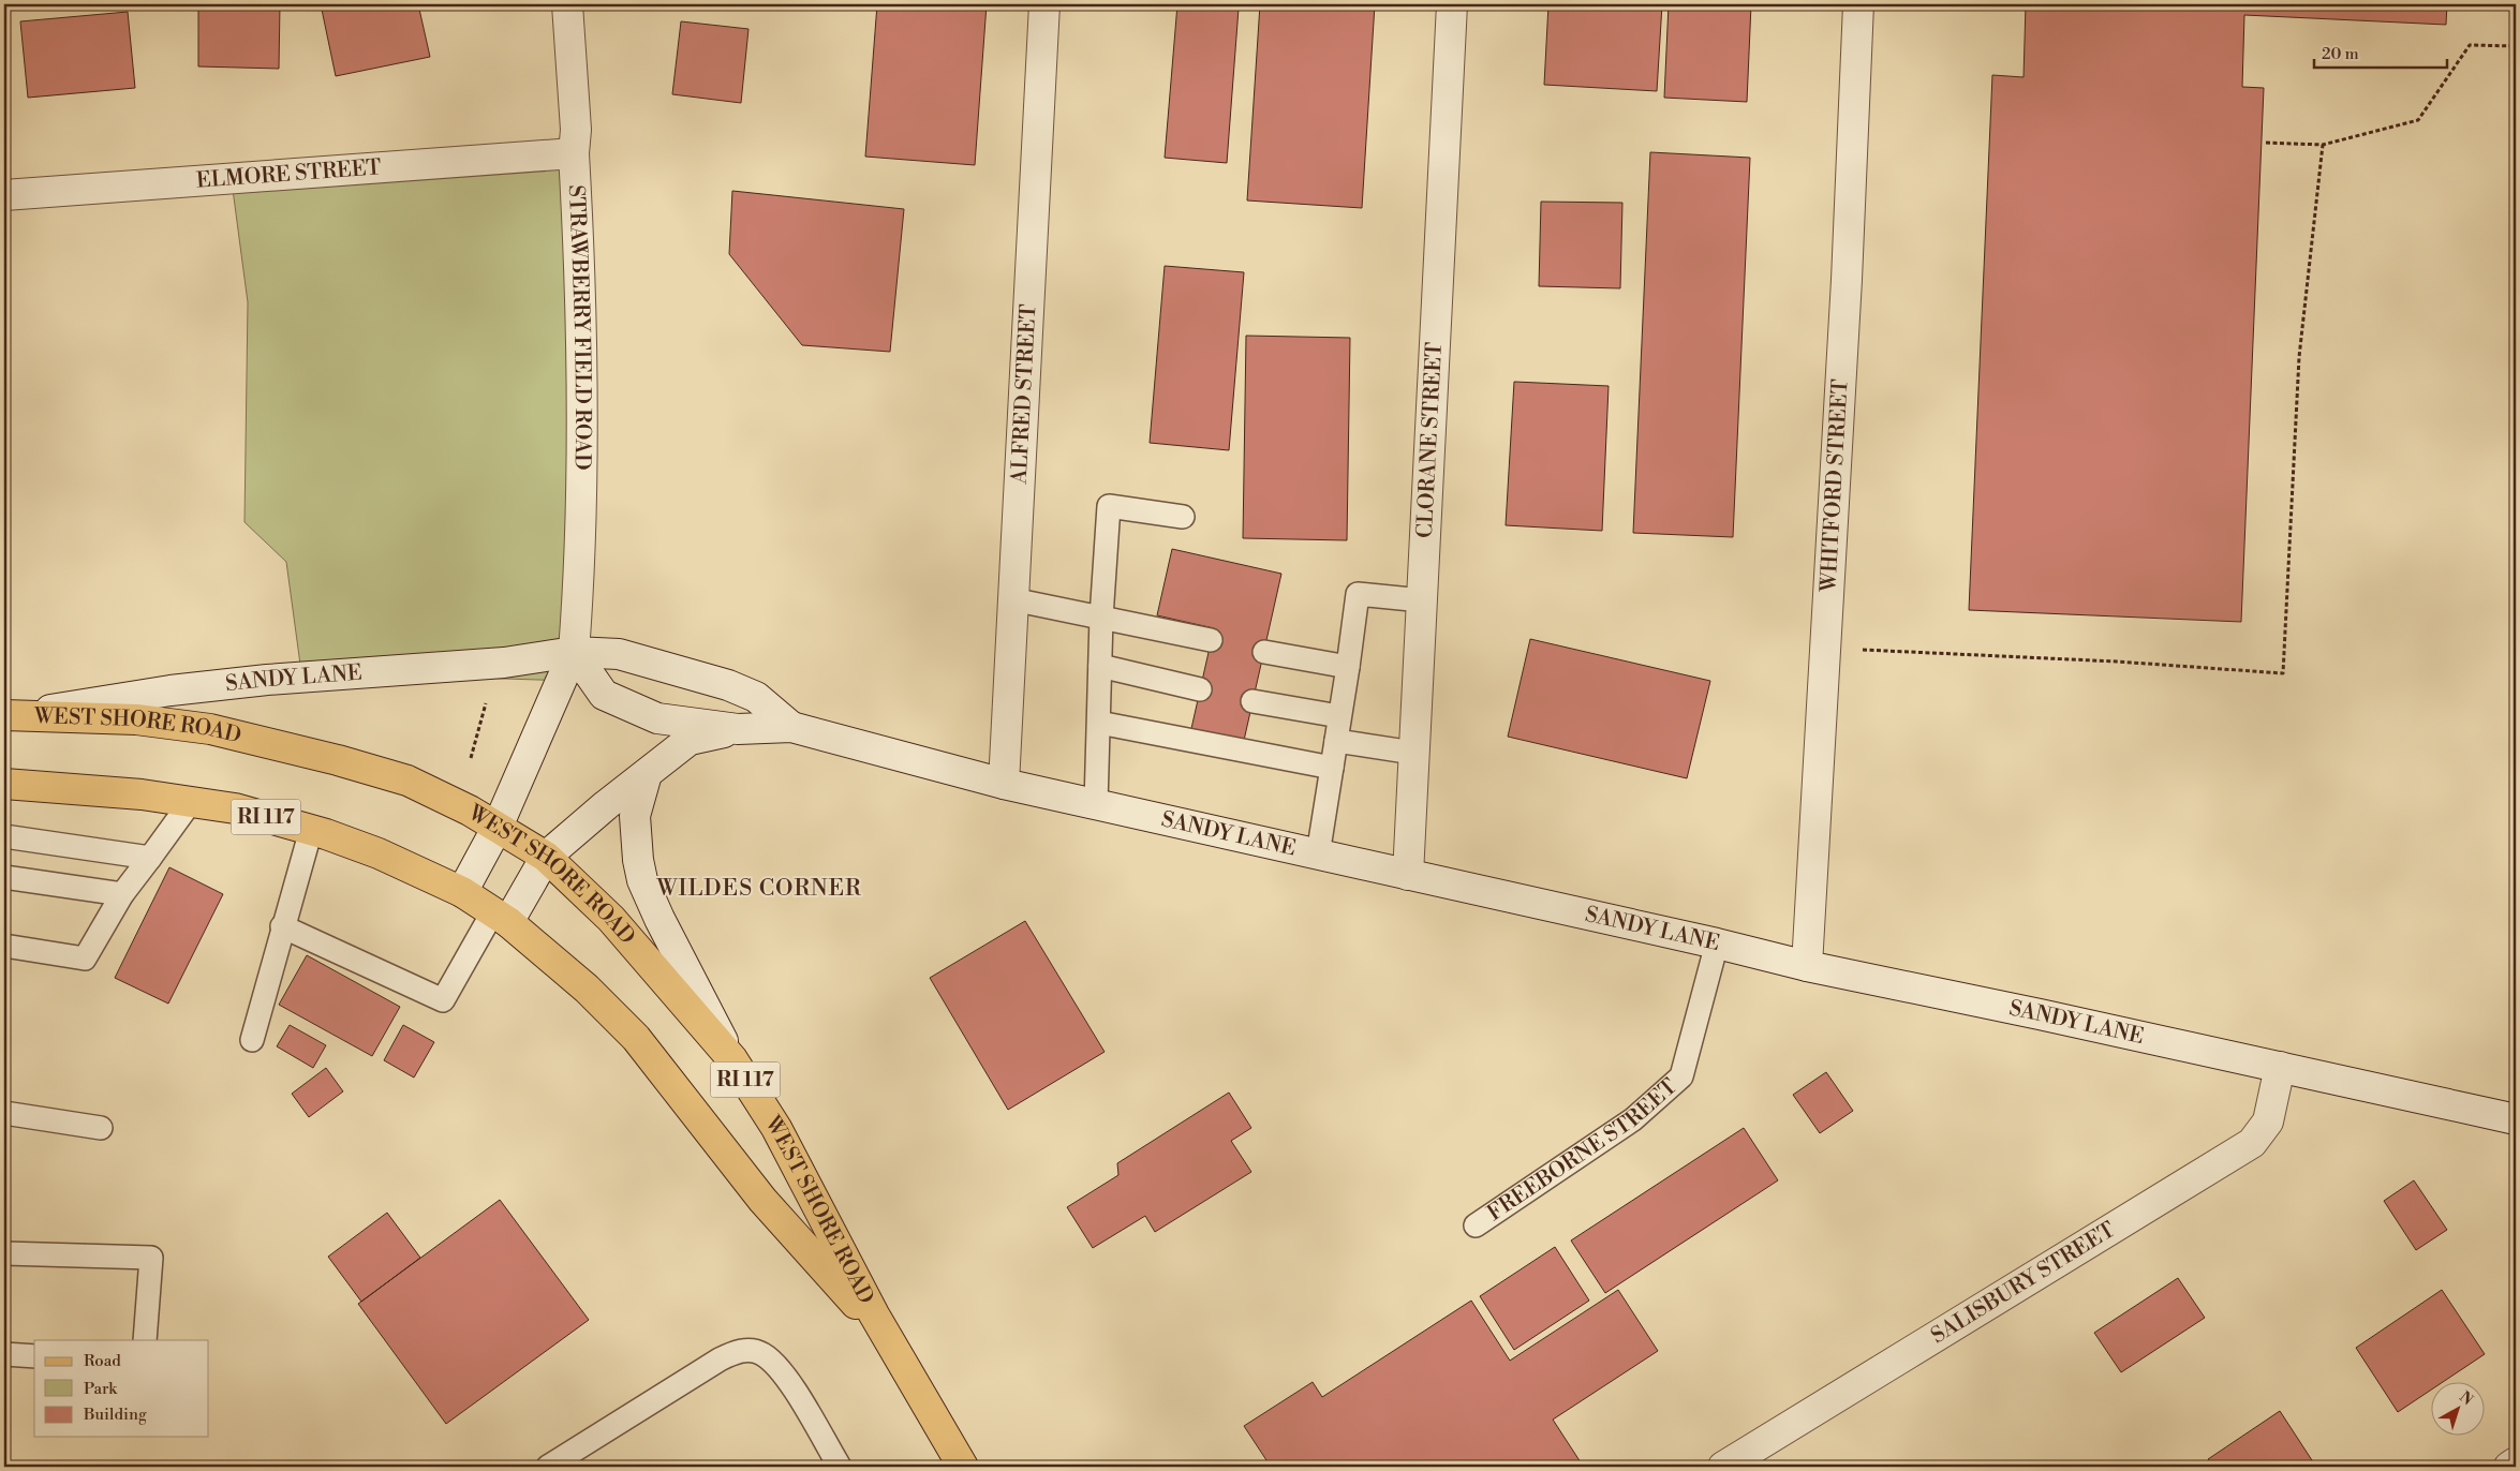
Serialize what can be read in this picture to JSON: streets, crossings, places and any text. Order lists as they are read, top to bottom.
{
  "streets": {
    "main road": ["WEST SHORE ROAD", "RI 117"],
    "street": [
      "ELMORE STREET",
      "STRAWBERRY FIELD ROAD",
      "ALFRED STREET",
      "CLORANE STREET",
      "WHITFORD STREET",
      "SANDY LANE",
      "SALISBURY STREET"
    ],
    "lane": ["FREEBORNE STREET"]
  },
  "crossings": [
    ["ELMORE STREET", "STRAWBERRY FIELD ROAD"],
    ["STRAWBERRY FIELD ROAD", "SANDY LANE"],
    ["STRAWBERRY FIELD ROAD", "WEST SHORE ROAD"],
    ["ALFRED STREET", "SANDY LANE"],
    ["CLORANE STREET", "SANDY LANE"],
    ["WHITFORD STREET", "SANDY LANE"],
    ["SANDY LANE", "WEST SHORE ROAD"],
    ["SANDY LANE", "FREEBORNE STREET"],
    ["SANDY LANE", "SALISBURY STREET"]
  ],
  "districts": ["WILDES CORNER"],
  "legend": ["Road", "Park", "Building"],
  "scale_bar": "20 m",
  "north": "top right"
}
